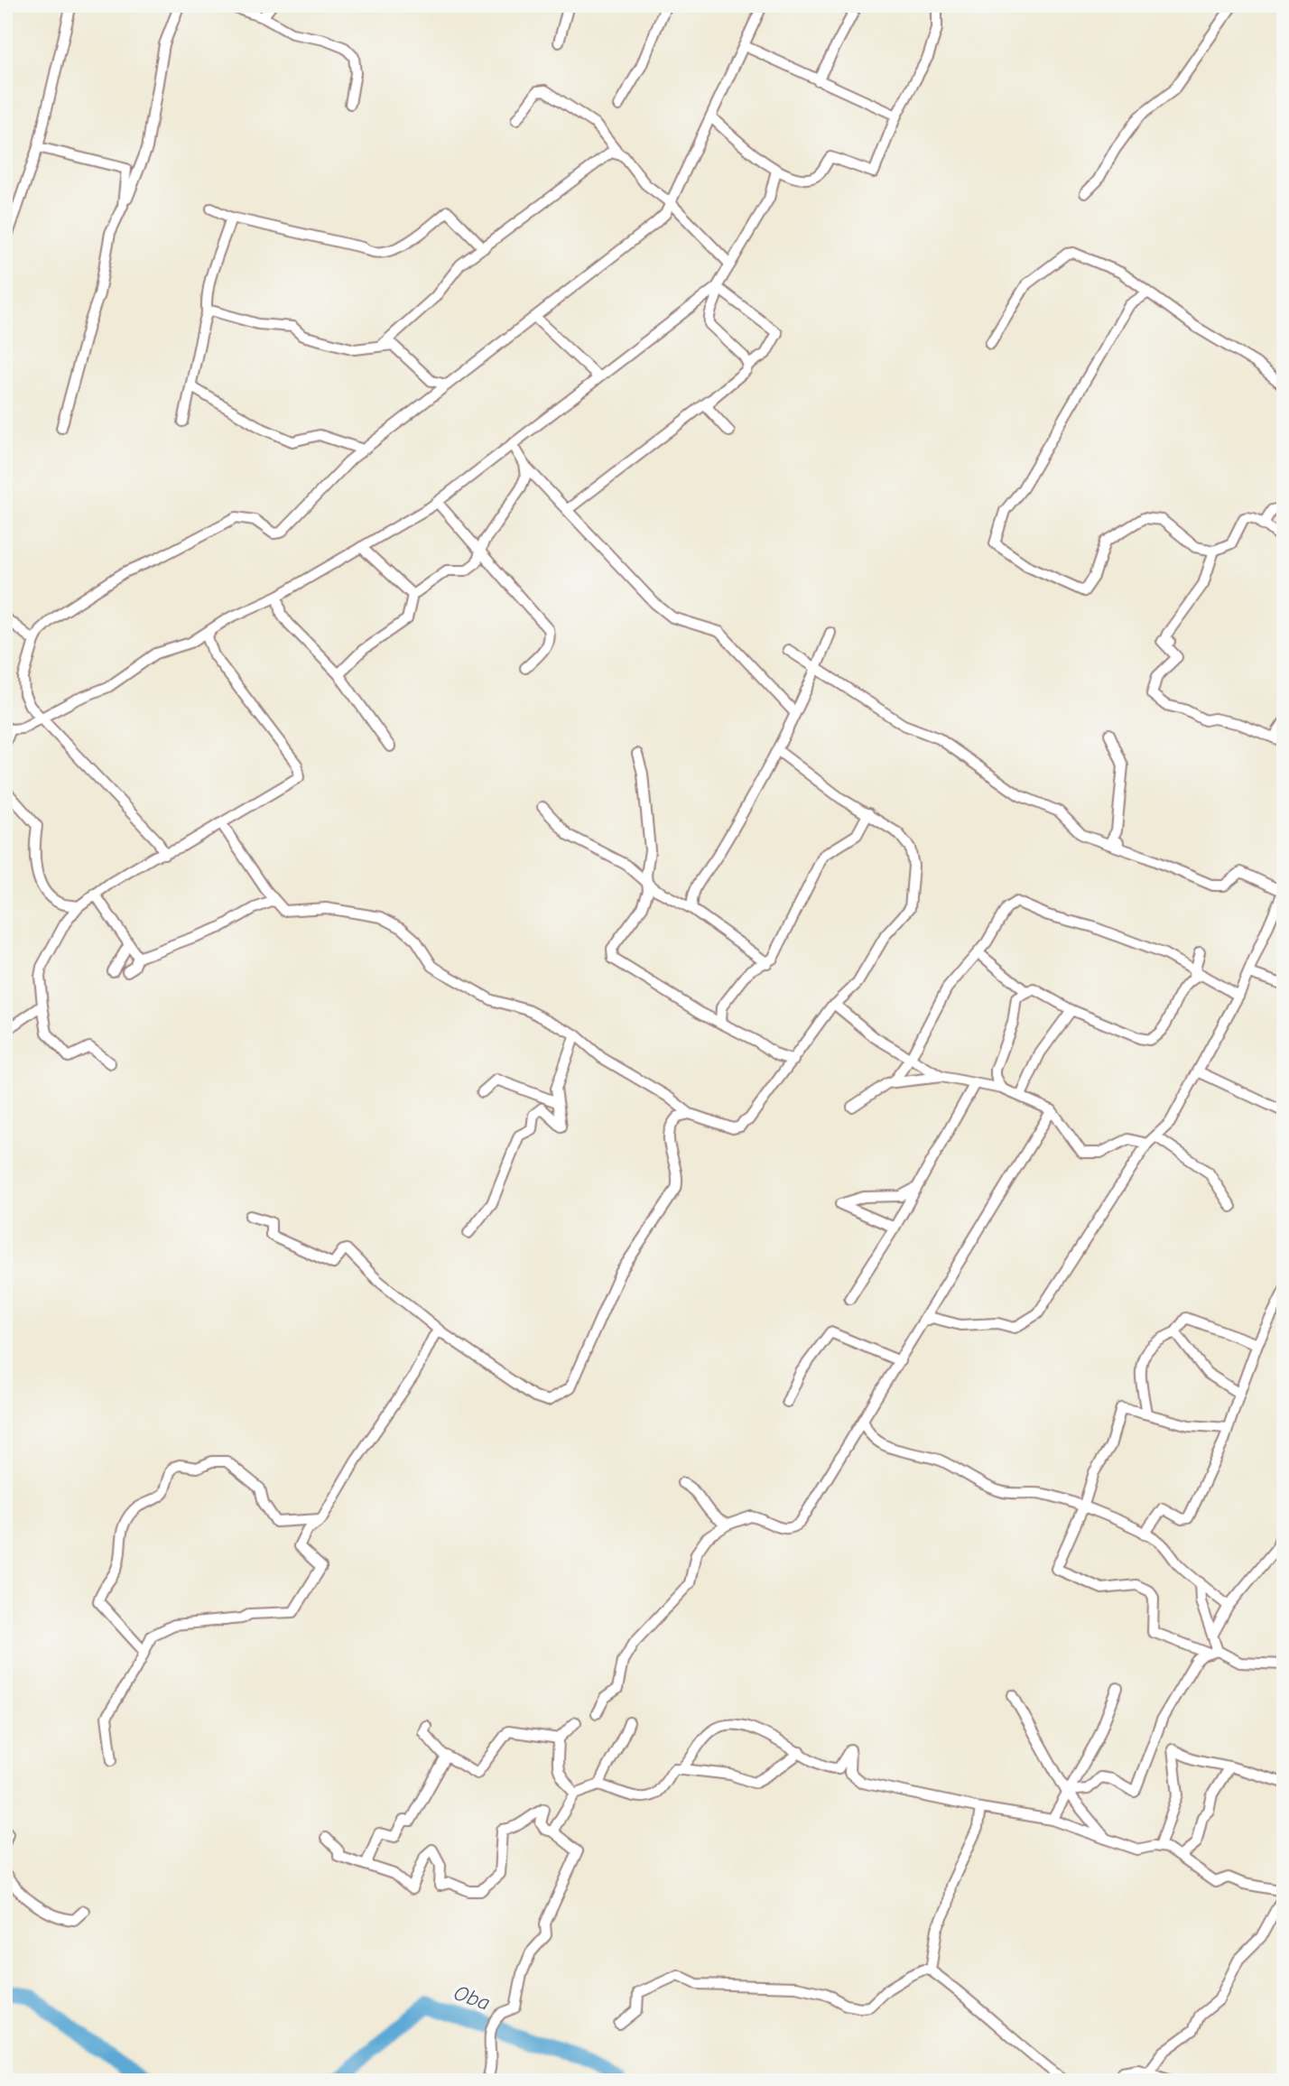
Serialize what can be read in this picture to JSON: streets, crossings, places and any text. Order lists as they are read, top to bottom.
{
  "water": ["Oba"]
}
